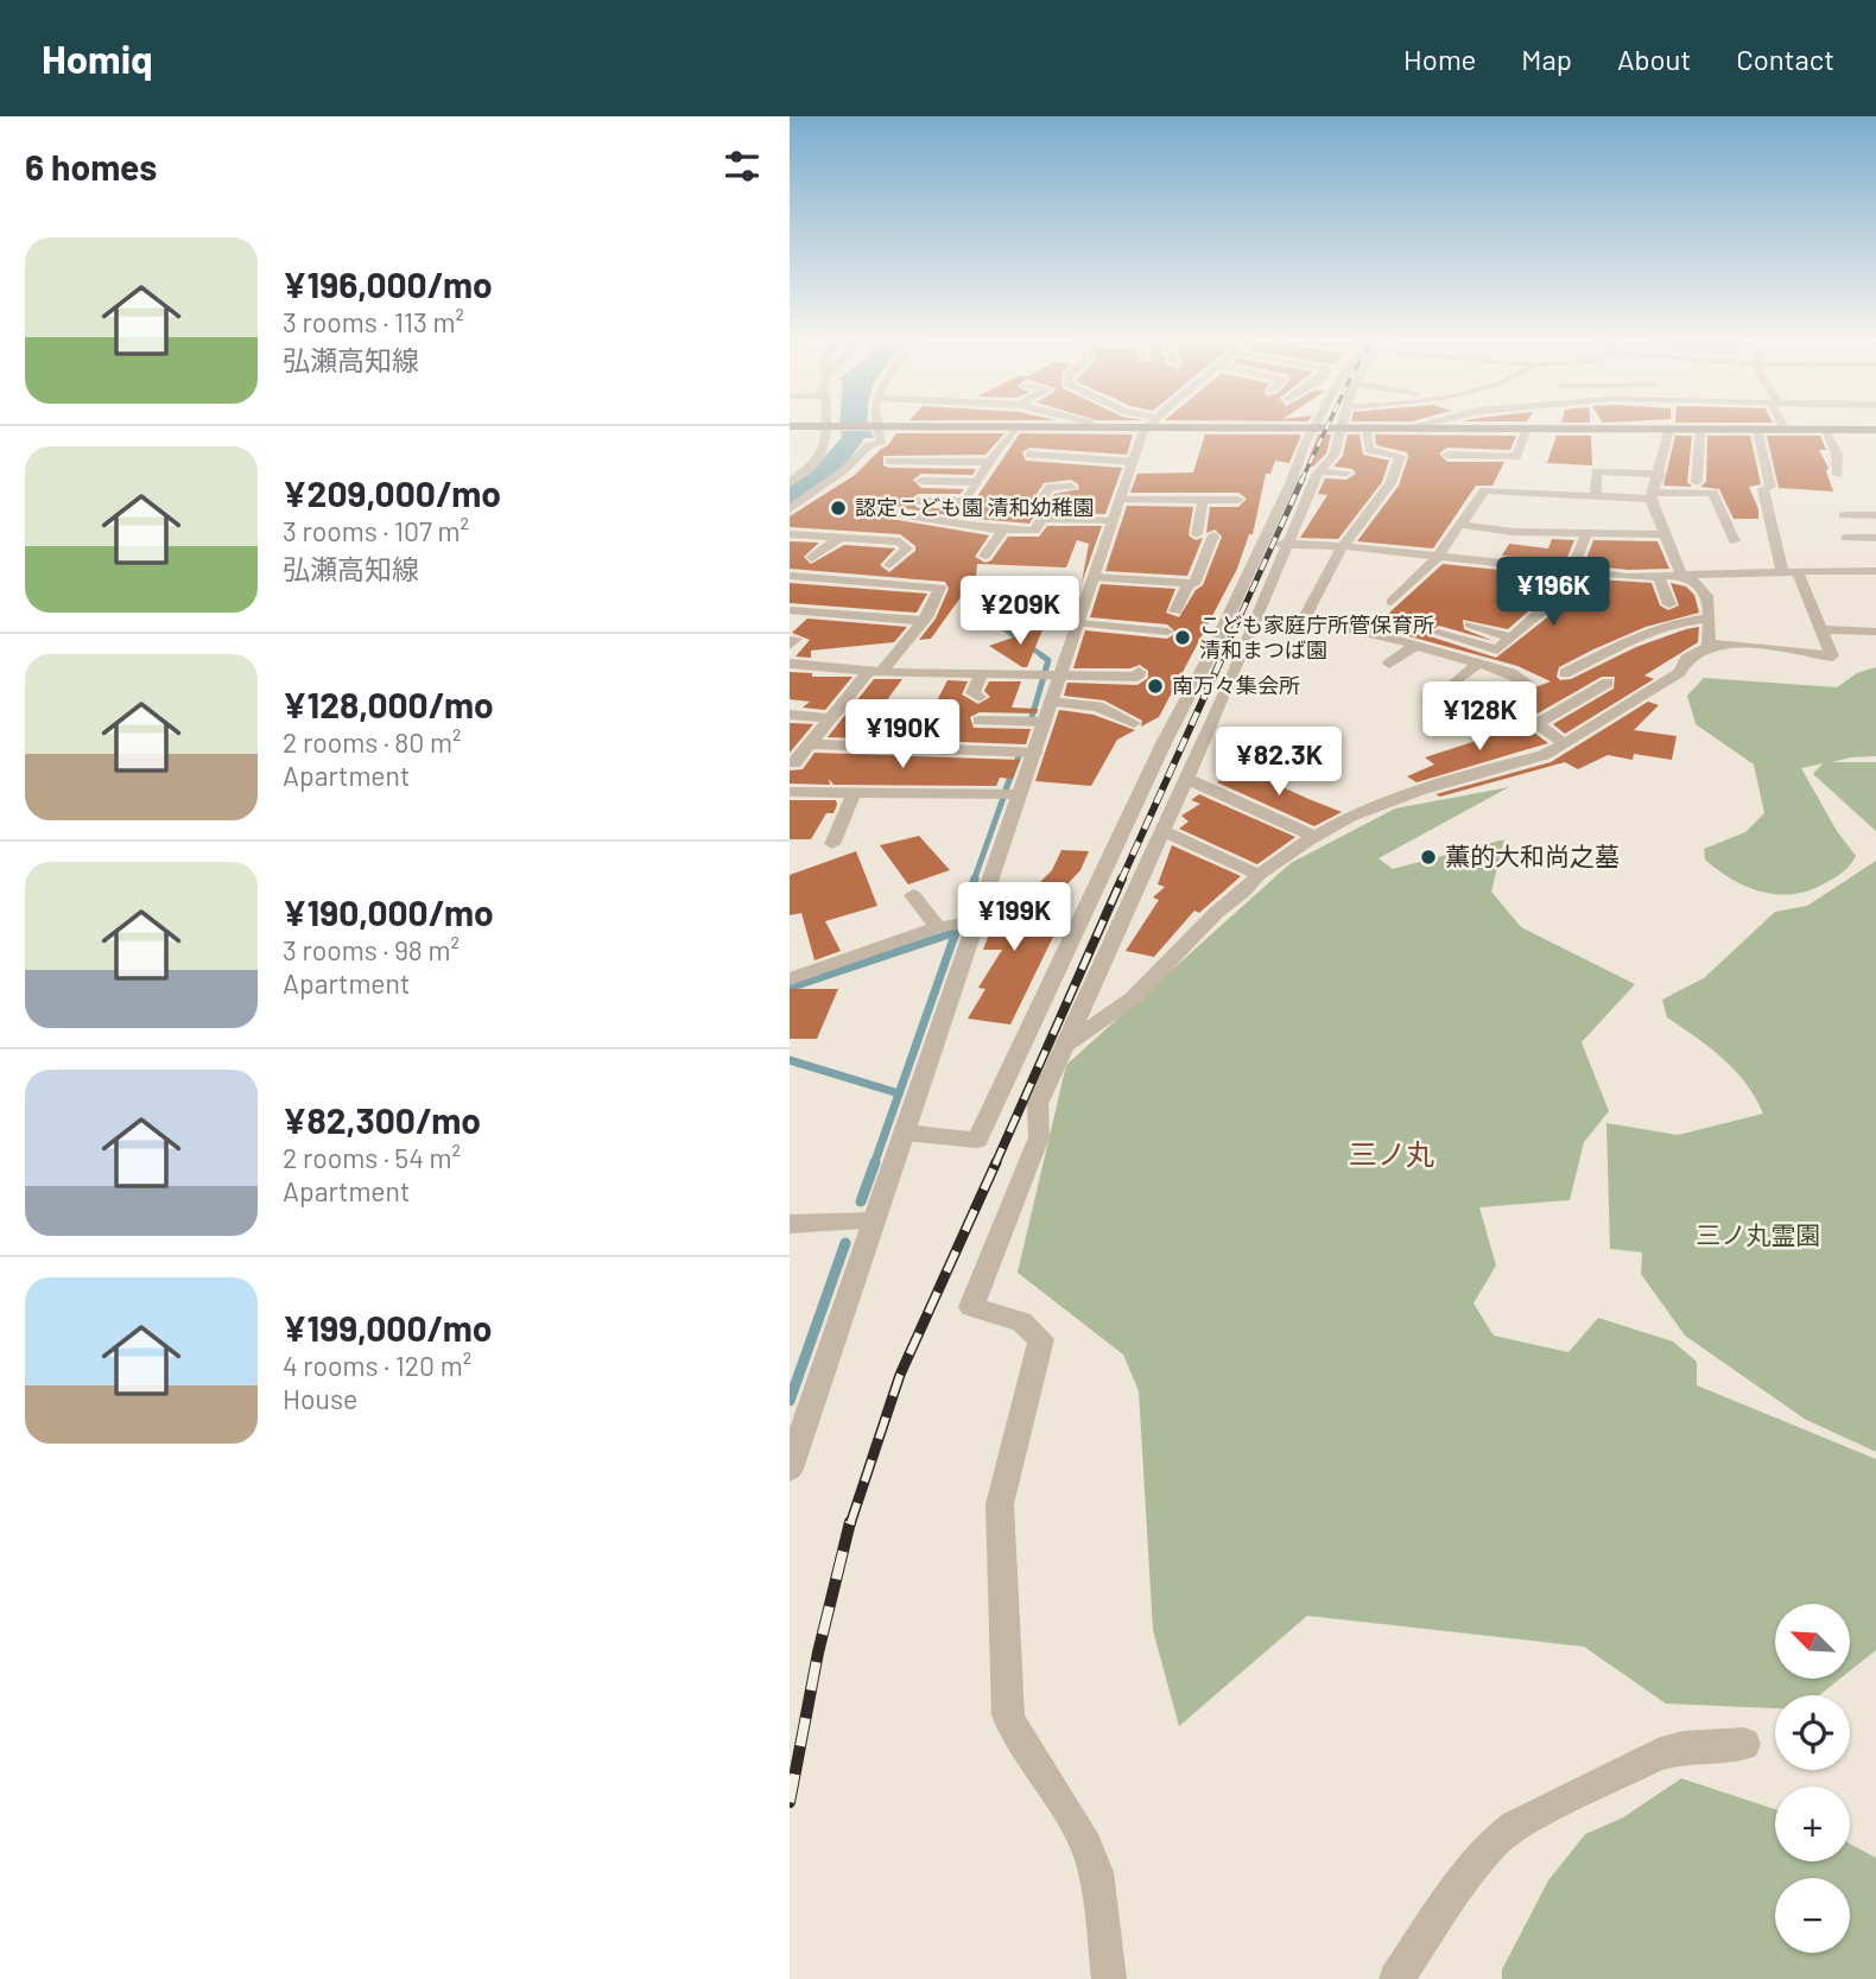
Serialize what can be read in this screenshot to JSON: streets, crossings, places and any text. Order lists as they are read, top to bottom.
{
  "districts": ["三ノ丸"],
  "parks": ["三ノ丸霊園"],
  "places": [
    "認定こども園 清和幼稚園",
    "こども家庭庁所管保育所 清和まつば園",
    "南万々集会所",
    "薫的大和尚之墓"
  ],
  "north": "top left",
  "page": {
    "header": "Homiq",
    "nav": [
      "Home",
      "Map",
      "About",
      "Contact"
    ],
    "heading": "6 homes",
    "list": [
      {
        "name": "¥196,000/mo",
        "note": "3 rooms · 113 m² · 弘瀬高知線"
      },
      {
        "name": "¥209,000/mo",
        "note": "3 rooms · 107 m² · 弘瀬高知線"
      },
      {
        "name": "¥128,000/mo",
        "note": "2 rooms · 80 m² · Apartment"
      },
      {
        "name": "¥190,000/mo",
        "note": "3 rooms · 98 m² · Apartment"
      },
      {
        "name": "¥82,300/mo",
        "note": "2 rooms · 54 m² · Apartment"
      },
      {
        "name": "¥199,000/mo",
        "note": "4 rooms · 120 m² · House"
      }
    ],
    "price": [
      "¥196K",
      "¥209K",
      "¥128K",
      "¥190K",
      "¥82.3K",
      "¥199K"
    ],
    "map_buttons": ["+", "−"]
  }
}
